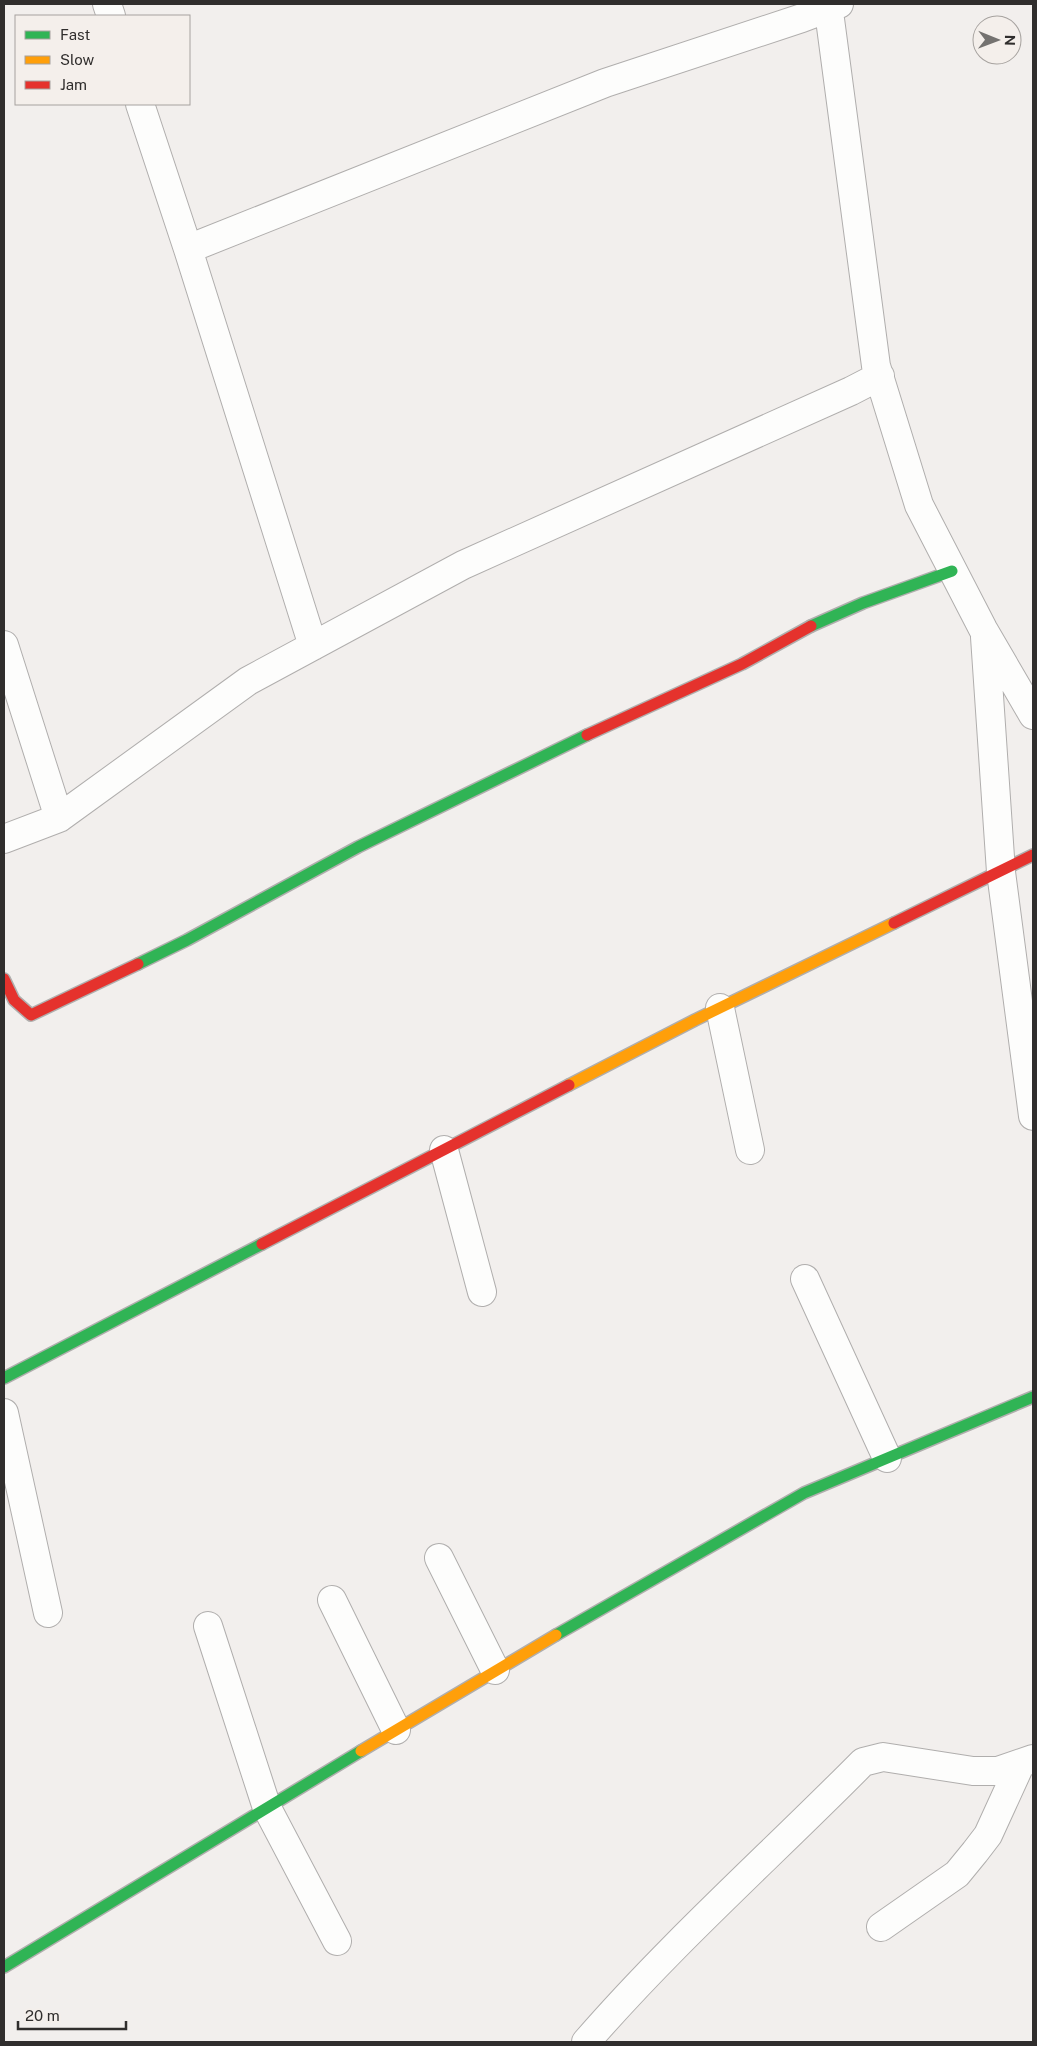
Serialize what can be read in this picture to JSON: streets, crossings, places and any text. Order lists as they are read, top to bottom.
{
  "legend": ["Fast", "Slow", "Jam"],
  "scale_bar": "20 m",
  "north": "right"
}
